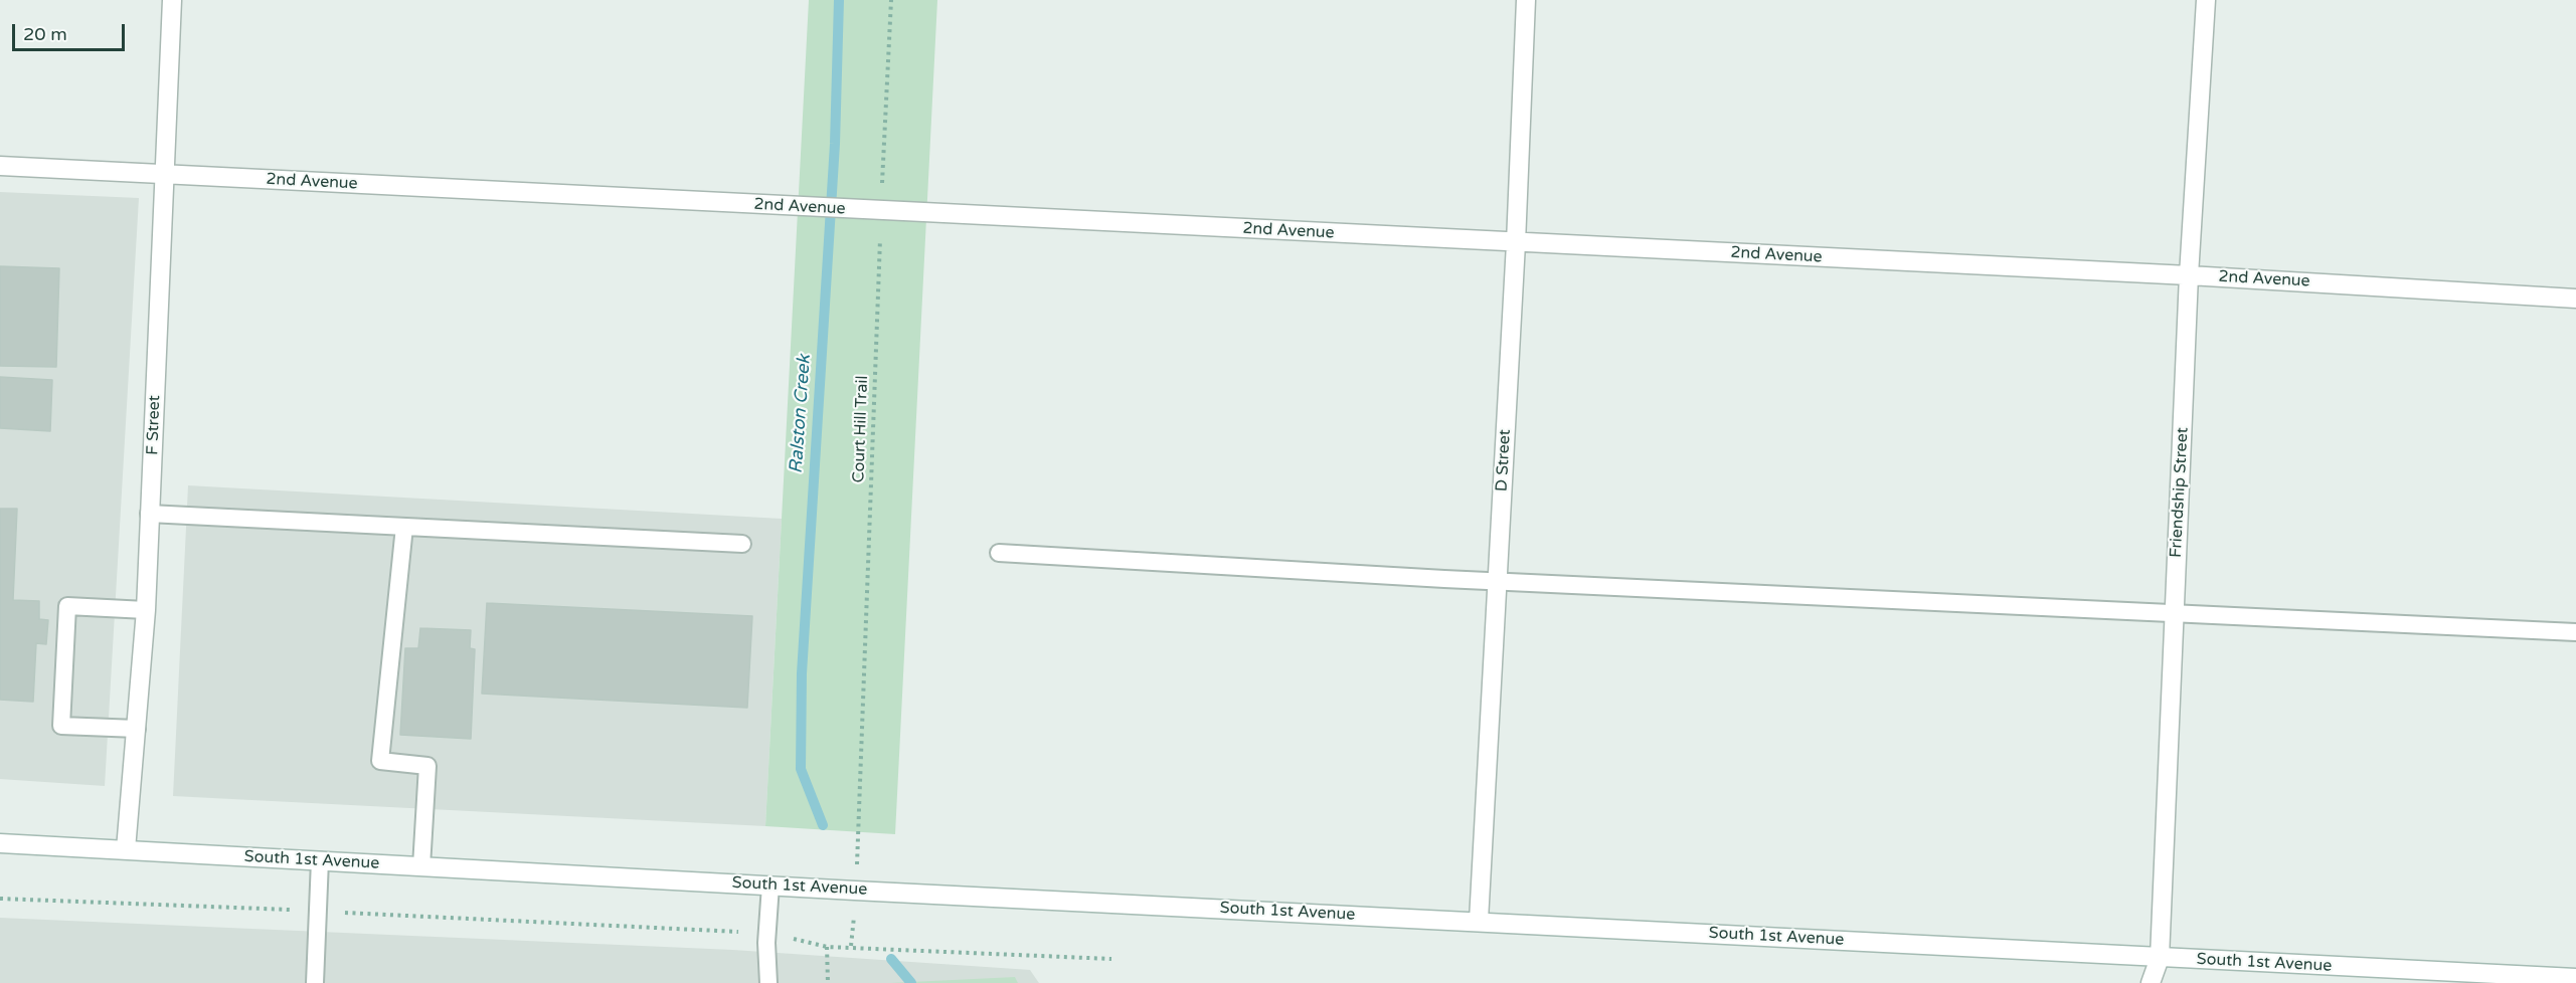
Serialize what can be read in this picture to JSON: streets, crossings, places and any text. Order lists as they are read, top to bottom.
{
  "streets": {
    "street": [
      "2nd Avenue",
      "F Street",
      "D Street",
      "Friendship Street",
      "South 1st Avenue"
    ],
    "path": ["Court Hill Trail"]
  },
  "crossings": [
    ["2nd Avenue", "F Street"],
    ["2nd Avenue", "Court Hill Trail"],
    ["2nd Avenue", "D Street"],
    ["2nd Avenue", "Friendship Street"],
    ["F Street", "South 1st Avenue"],
    ["D Street", "South 1st Avenue"],
    ["Friendship Street", "South 1st Avenue"]
  ],
  "water": ["Ralston Creek"],
  "scale_bar": "20 m"
}
